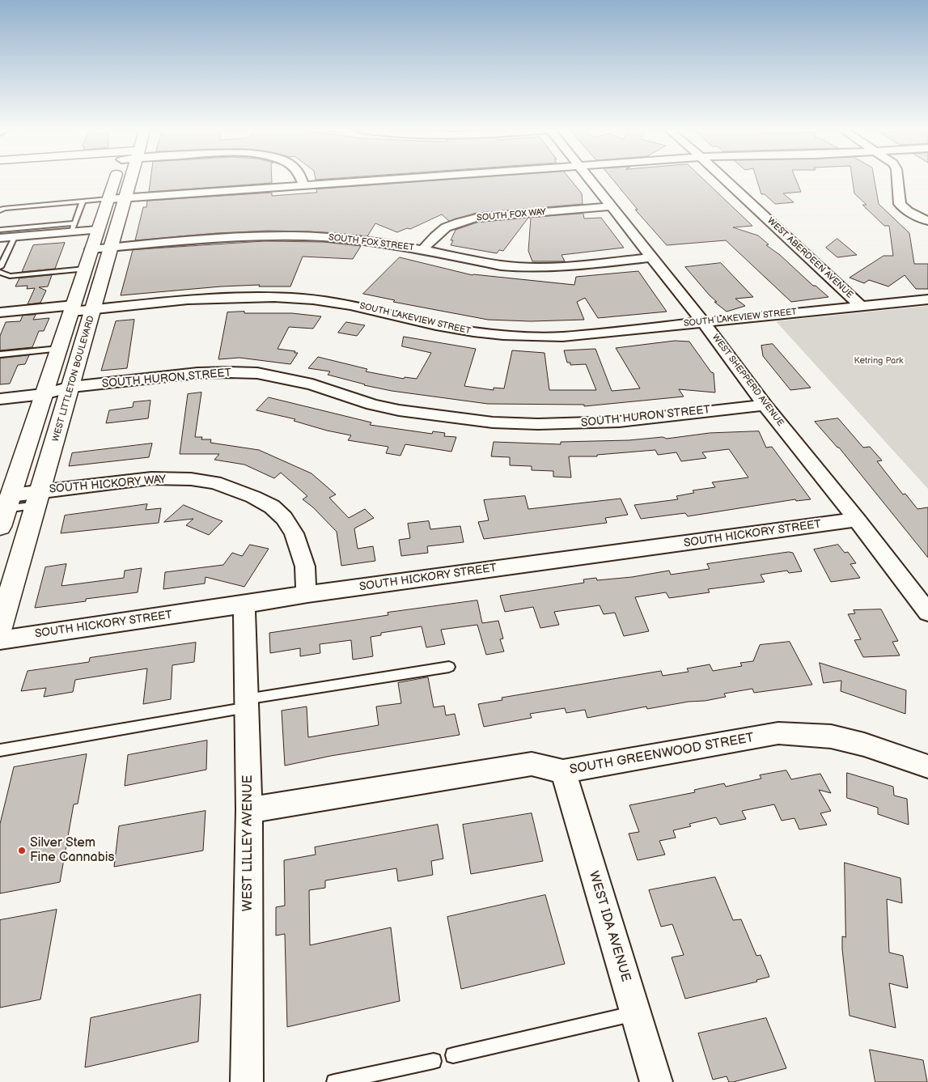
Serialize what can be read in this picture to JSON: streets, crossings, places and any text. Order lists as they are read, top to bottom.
{
  "streets": {
    "main road": ["WEST LITTLETON BOULEVARD"],
    "street": [
      "SOUTH FOX WAY",
      "SOUTH FOX STREET",
      "WEST ABERDEEN AVENUE",
      "SOUTH LAKEVIEW STREET",
      "SOUTH HURON STREET",
      "WEST SHEPPERD AVENUE",
      "SOUTH HICKORY WAY",
      "SOUTH HICKORY STREET",
      "SOUTH GREENWOOD STREET",
      "WEST LILLEY AVENUE",
      "WEST IDA AVENUE"
    ]
  },
  "crossings": [
    ["SOUTH FOX WAY", "SOUTH FOX STREET"],
    ["SOUTH FOX WAY", "WEST SHEPPERD AVENUE"],
    ["SOUTH FOX STREET", "WEST LITTLETON BOULEVARD"],
    ["SOUTH FOX STREET", "WEST SHEPPERD AVENUE"],
    ["WEST ABERDEEN AVENUE", "SOUTH LAKEVIEW STREET"],
    ["SOUTH LAKEVIEW STREET", "WEST LITTLETON BOULEVARD"],
    ["SOUTH LAKEVIEW STREET", "WEST SHEPPERD AVENUE"],
    ["WEST LITTLETON BOULEVARD", "SOUTH HURON STREET"],
    ["WEST LITTLETON BOULEVARD", "SOUTH HICKORY WAY"],
    ["SOUTH HURON STREET", "WEST SHEPPERD AVENUE"],
    ["WEST SHEPPERD AVENUE", "SOUTH HICKORY STREET"],
    ["SOUTH HICKORY WAY", "SOUTH HICKORY STREET"],
    ["SOUTH HICKORY STREET", "WEST LILLEY AVENUE"],
    ["SOUTH GREENWOOD STREET", "WEST LILLEY AVENUE"],
    ["SOUTH GREENWOOD STREET", "WEST IDA AVENUE"]
  ],
  "parks": ["Ketring Park"],
  "places": ["Silver Stem Fine Cannabis"]
}
